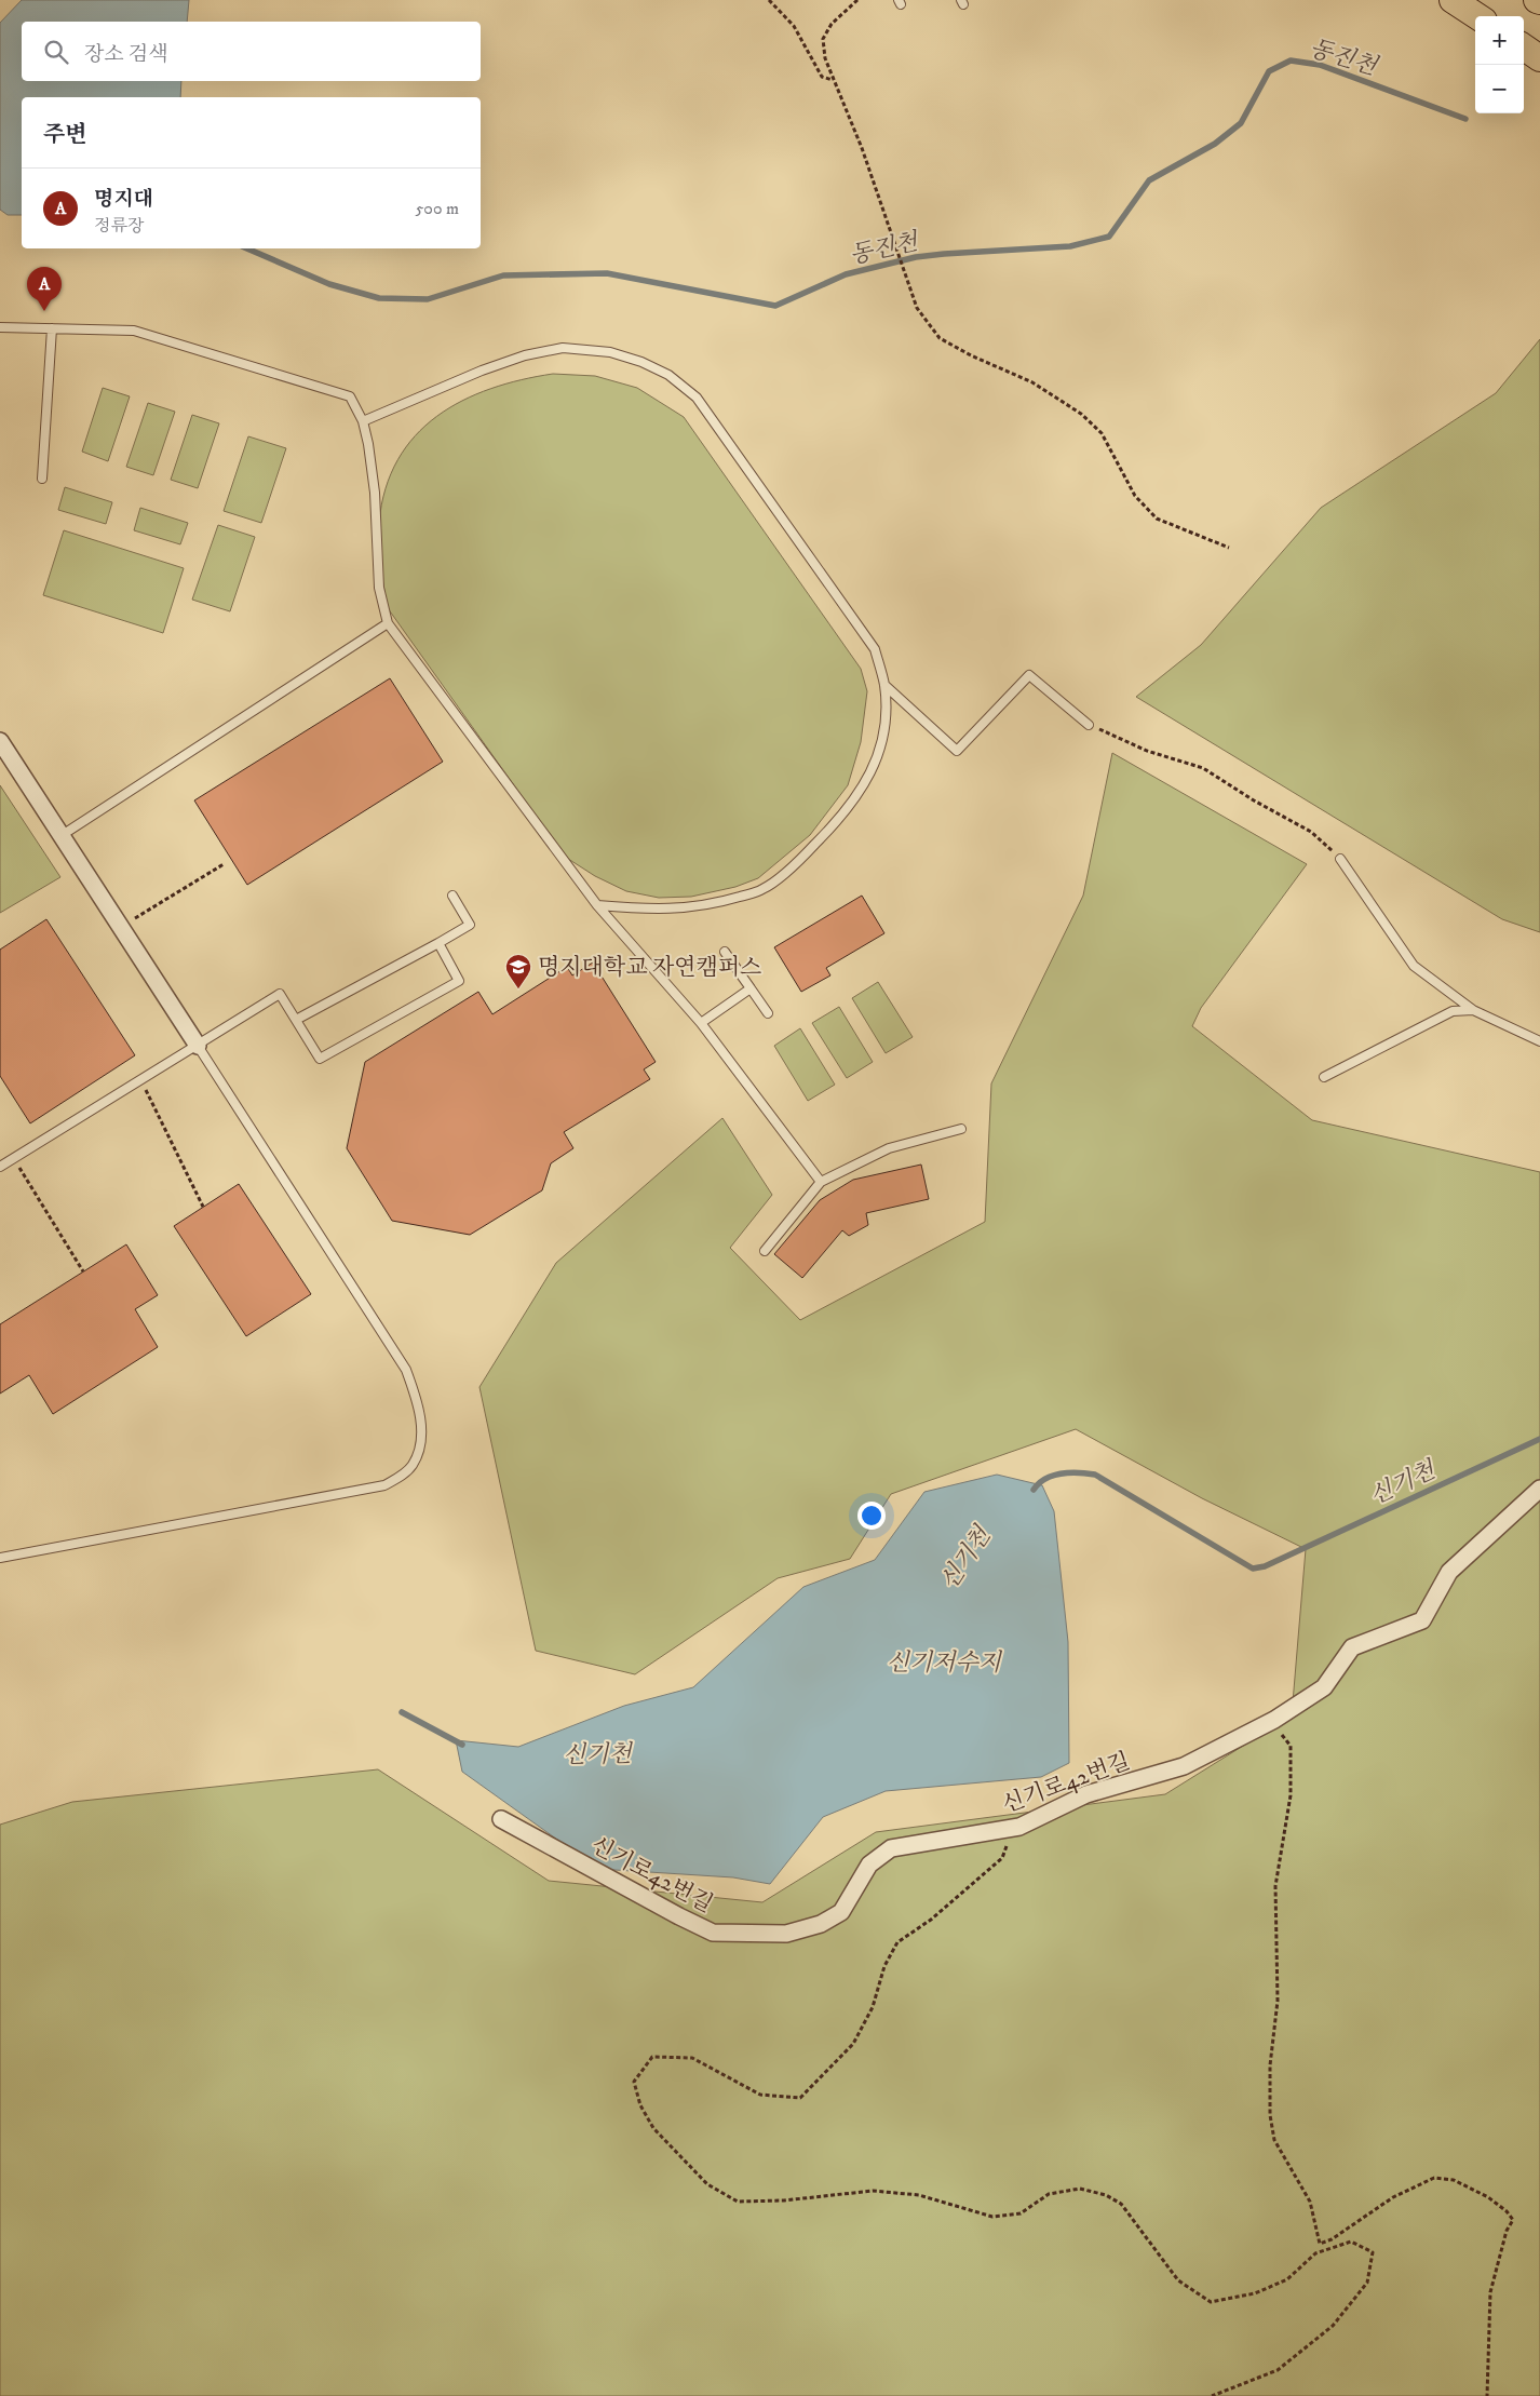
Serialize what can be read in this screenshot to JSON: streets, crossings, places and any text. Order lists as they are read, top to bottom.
{
  "streets": {
    "street": ["신기로42번길"]
  },
  "water": ["동진천", "신기천", "신기저수지"],
  "places": {
    "school or university": ["명지대학교 자연캠퍼스"]
  },
  "page": {
    "map_buttons": ["+", "−"],
    "search": "장소 검색",
    "heading": "주변",
    "list": [
      {
        "mark": "A",
        "name": "명지대",
        "note": "정류장",
        "value": "500 m"
      }
    ],
    "pins": "A"
  }
}
